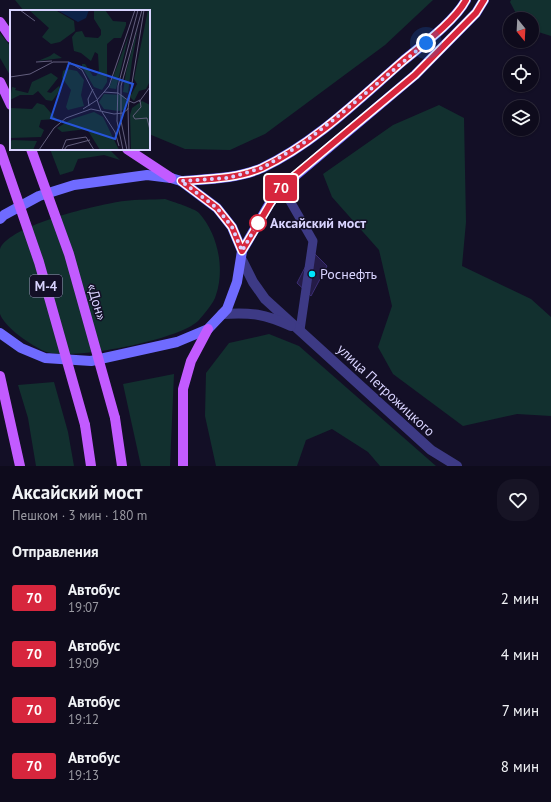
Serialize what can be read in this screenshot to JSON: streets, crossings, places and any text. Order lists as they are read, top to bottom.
{
  "streets": {
    "main road": ["М-4", "«Дон»"],
    "street": ["улица Петрожицкого"]
  },
  "places": ["Аксайский мост", "Роснефть"],
  "lines": ["bus line 70"],
  "north": "bottom",
  "page": {
    "on_map": "70",
    "heading": [
      ["Аксайский мост", "Пешком · 3 мин · 180 m"],
      "Отправления"
    ],
    "list": [
      {
        "mark": "70",
        "name": "Автобус",
        "note": "19:07",
        "value": "2 мин"
      },
      {
        "mark": "70",
        "name": "Автобус",
        "note": "19:09",
        "value": "4 мин"
      },
      {
        "mark": "70",
        "name": "Автобус",
        "note": "19:12",
        "value": "7 мин"
      },
      {
        "mark": "70",
        "name": "Автобус",
        "note": "19:13",
        "value": "8 мин"
      }
    ]
  }
}
